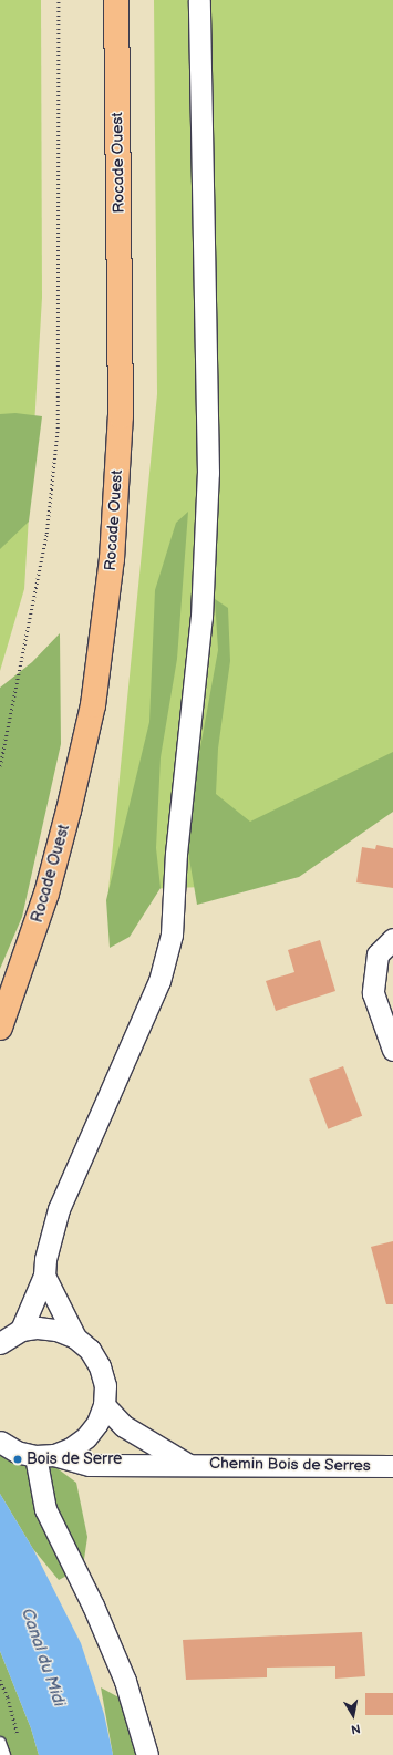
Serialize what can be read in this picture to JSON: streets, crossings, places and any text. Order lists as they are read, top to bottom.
{
  "streets": {
    "main road": ["Rocade Ouest"],
    "street": ["Chemin Bois de Serres"]
  },
  "water": ["Canal du Midi"],
  "places": ["Bois de Serre"],
  "north": "bottom"
}
